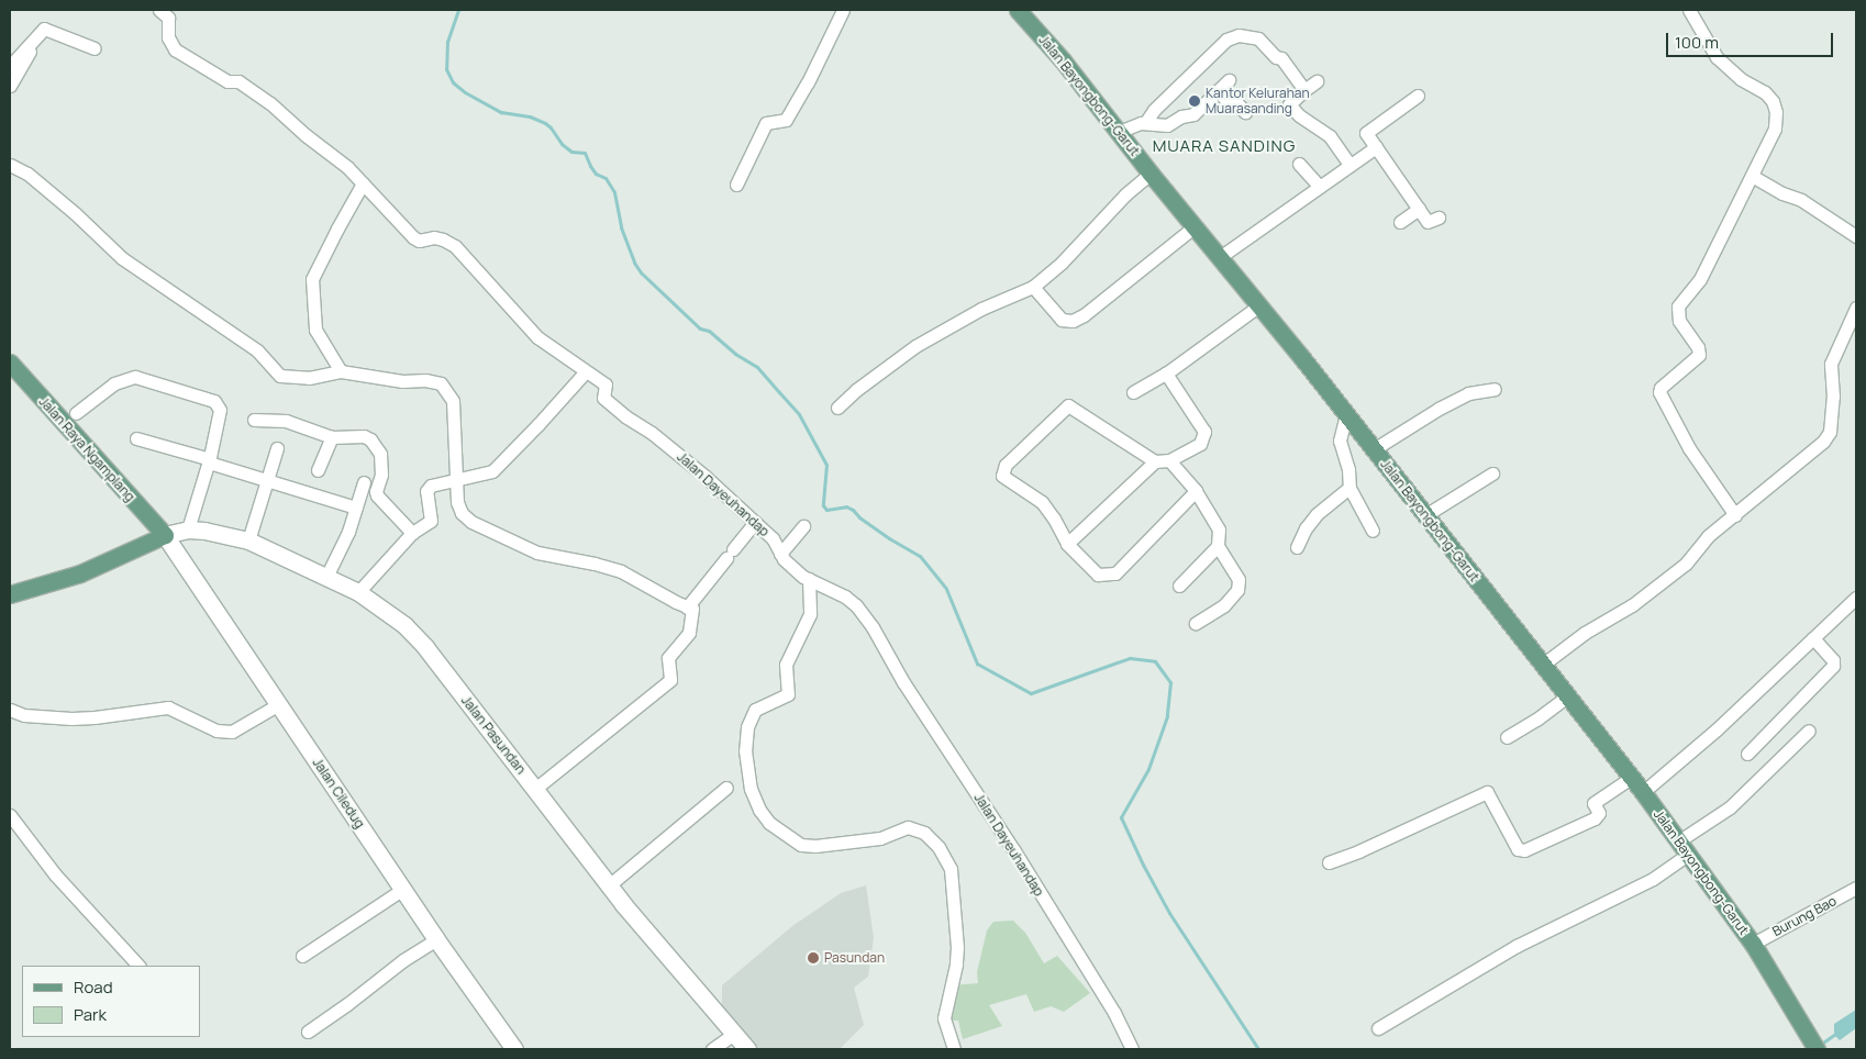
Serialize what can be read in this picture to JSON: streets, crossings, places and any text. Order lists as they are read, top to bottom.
{
  "streets": {
    "main road": ["Jalan Bayongbong-Garut", "Jalan Raya Ngamplang"],
    "street": [
      "Jalan Dayeuhandap",
      "Jalan Pasundan",
      "Jalan Ciledug",
      "Burung Bao"
    ]
  },
  "crossings": [
    ["Jalan Bayongbong-Garut", "Burung Bao"],
    ["Jalan Raya Ngamplang", "Jalan Pasundan"],
    ["Jalan Raya Ngamplang", "Jalan Ciledug"],
    ["Jalan Pasundan", "Jalan Ciledug"]
  ],
  "districts": ["MUARA SANDING"],
  "places": ["Kantor Kelurahan Muarasanding", "Pasundan"],
  "legend": ["Road", "Park"],
  "scale_bar": "100 m"
}
